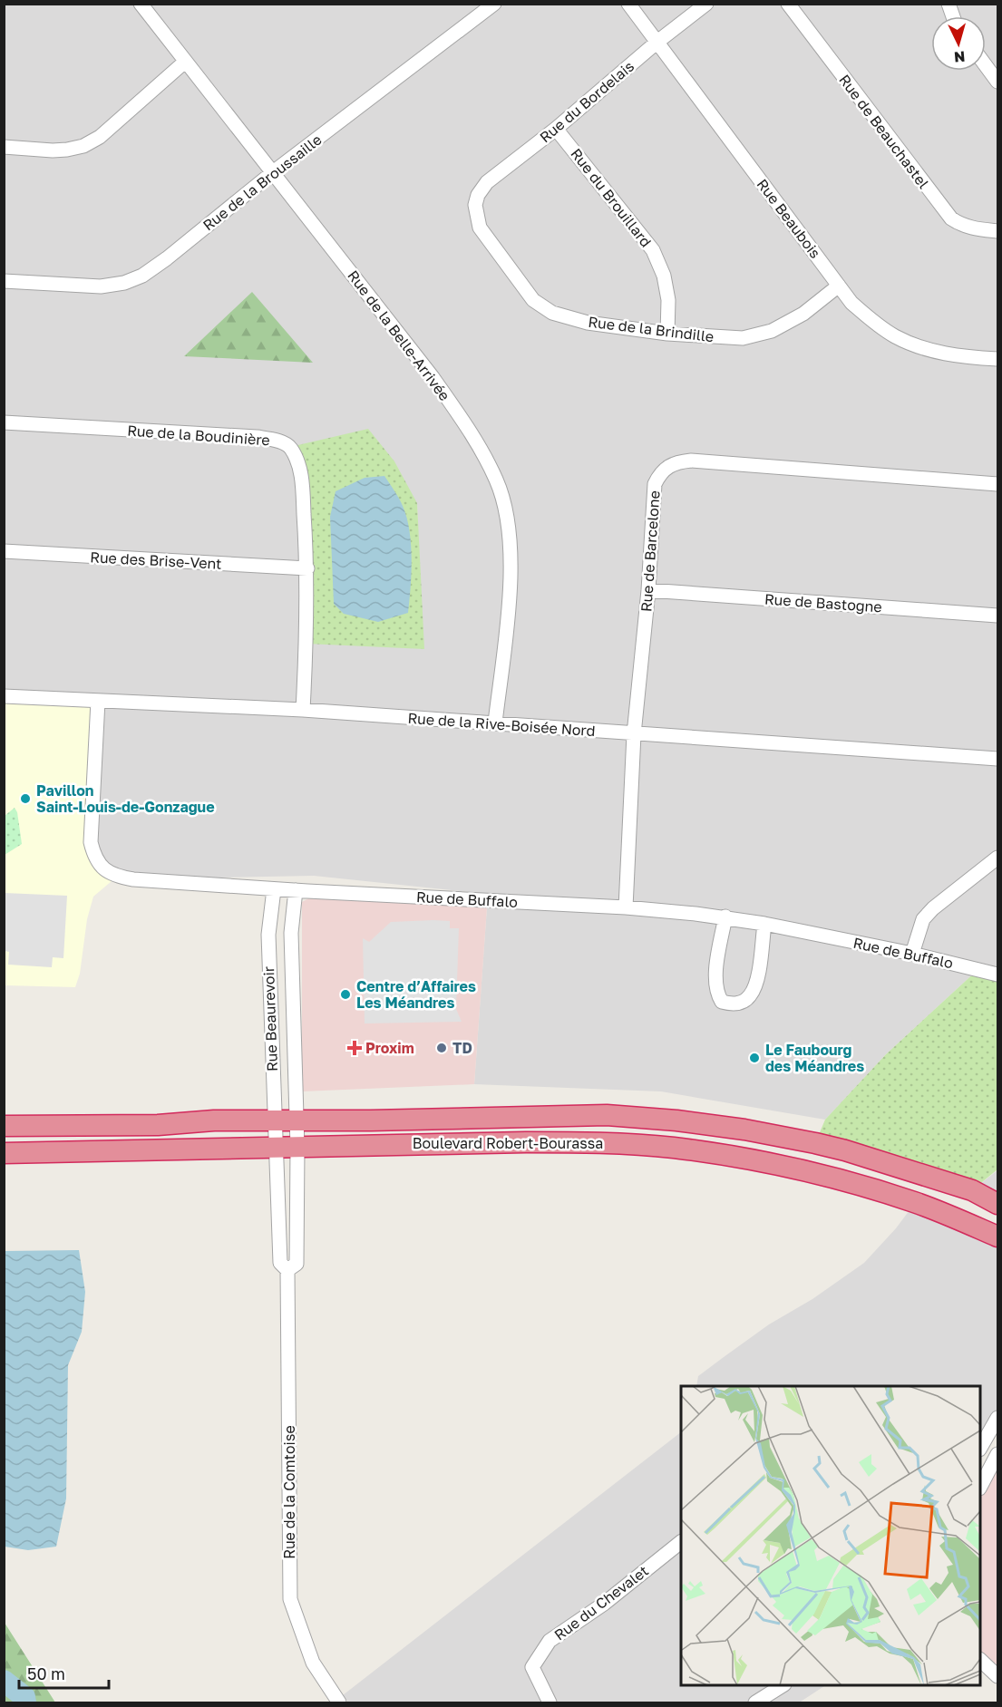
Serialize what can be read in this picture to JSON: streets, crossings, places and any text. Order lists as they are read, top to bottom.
{
  "streets": {
    "highway": ["Boulevard Robert-Bourassa"],
    "street": [
      "Rue du Bordelais",
      "Rue de Beauchastel",
      "Rue de la Broussaille",
      "Rue du Brouillard",
      "Rue Beaubois",
      "Rue de la Brindille",
      "Rue de la Belle-Arrivée",
      "Rue de la Boudinière",
      "Rue de Barcelone",
      "Rue des Brise-Vent",
      "Rue de Bastogne",
      "Rue de la Rive-Boisée Nord",
      "Rue de Buffalo",
      "Rue Beaurevoir",
      "Rue de la Comtoise",
      "Rue du Chevalet"
    ]
  },
  "crossings": [
    ["Rue du Bordelais", "Rue du Brouillard"],
    ["Rue du Bordelais", "Rue Beaubois"],
    ["Rue du Bordelais", "Rue de la Brindille"],
    ["Rue de la Broussaille", "Rue de la Belle-Arrivée"],
    ["Rue du Brouillard", "Rue de la Brindille"],
    ["Rue Beaubois", "Rue de la Brindille"],
    ["Rue de la Belle-Arrivée", "Rue de la Rive-Boisée Nord"],
    ["Rue de la Boudinière", "Rue des Brise-Vent"],
    ["Rue de la Boudinière", "Rue de la Rive-Boisée Nord"],
    ["Rue de Barcelone", "Rue de Bastogne"],
    ["Rue de Barcelone", "Rue de la Rive-Boisée Nord"],
    ["Rue de Barcelone", "Rue de Buffalo"],
    ["Rue de la Rive-Boisée Nord", "Rue de Buffalo"],
    ["Rue de Buffalo", "Rue Beaurevoir"],
    ["Rue Beaurevoir", "Boulevard Robert-Bourassa"],
    ["Rue Beaurevoir", "Rue de la Comtoise"],
    ["Boulevard Robert-Bourassa", "Rue de la Comtoise"]
  ],
  "places": {
    "other": [
      "Pavillon Saint-Louis-de-Gonzague",
      "Centre d’Affaires Les Méandres",
      "TD",
      "Le Faubourg des Méandres"
    ],
    "health": ["Proxim"]
  },
  "scale_bar": "50 m",
  "north": "bottom"
}
